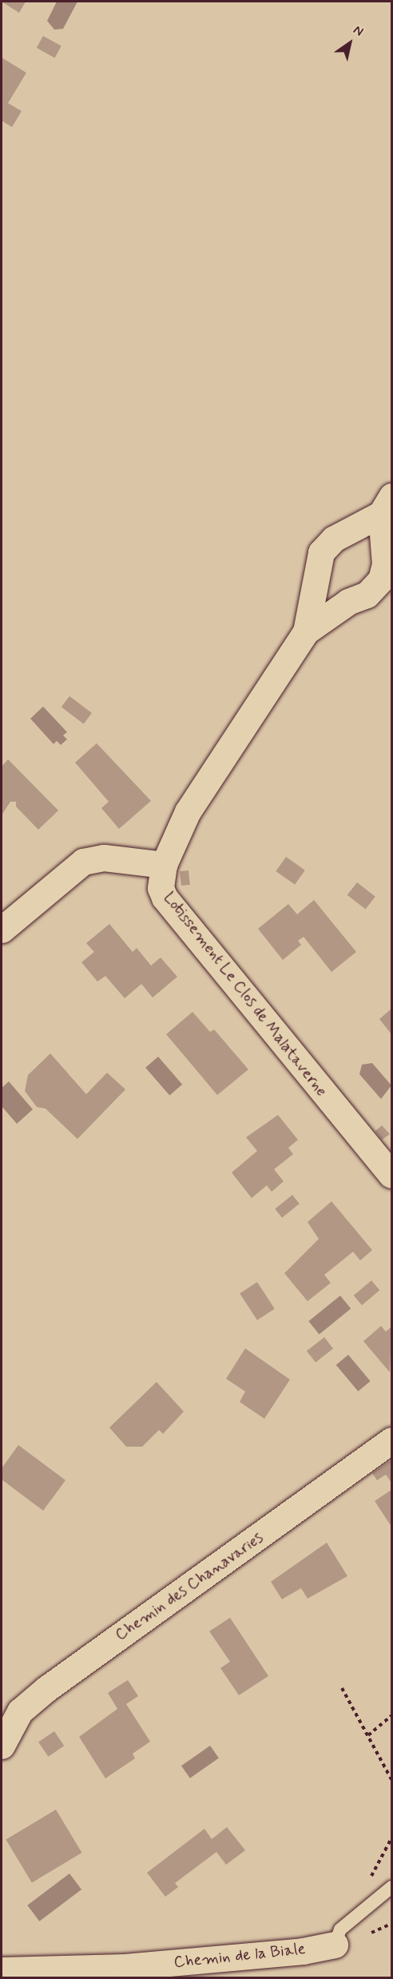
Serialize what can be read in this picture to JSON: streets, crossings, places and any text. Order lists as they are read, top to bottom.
{
  "streets": {
    "street": ["Lotissement Le Clos de Malataverne", "Chemin des Chanavaries", "Chemin de la Biale"]
  },
  "north": "top right"
}
